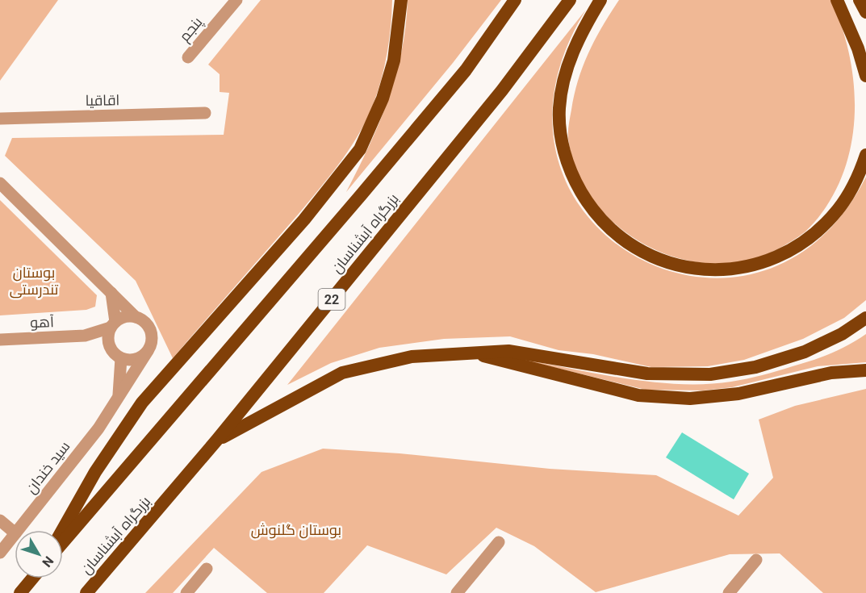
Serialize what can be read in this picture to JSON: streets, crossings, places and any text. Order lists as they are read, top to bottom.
{
  "streets": {
    "highway": ["بزرگراه آبشناسان", "22"],
    "street": [
      "پنجم",
      "اقاقیا",
      "آهو",
      "سید خندان"
    ]
  },
  "parks": ["بوستان تندرستی", "بوستان گلنوش"],
  "north": "bottom right"
}
